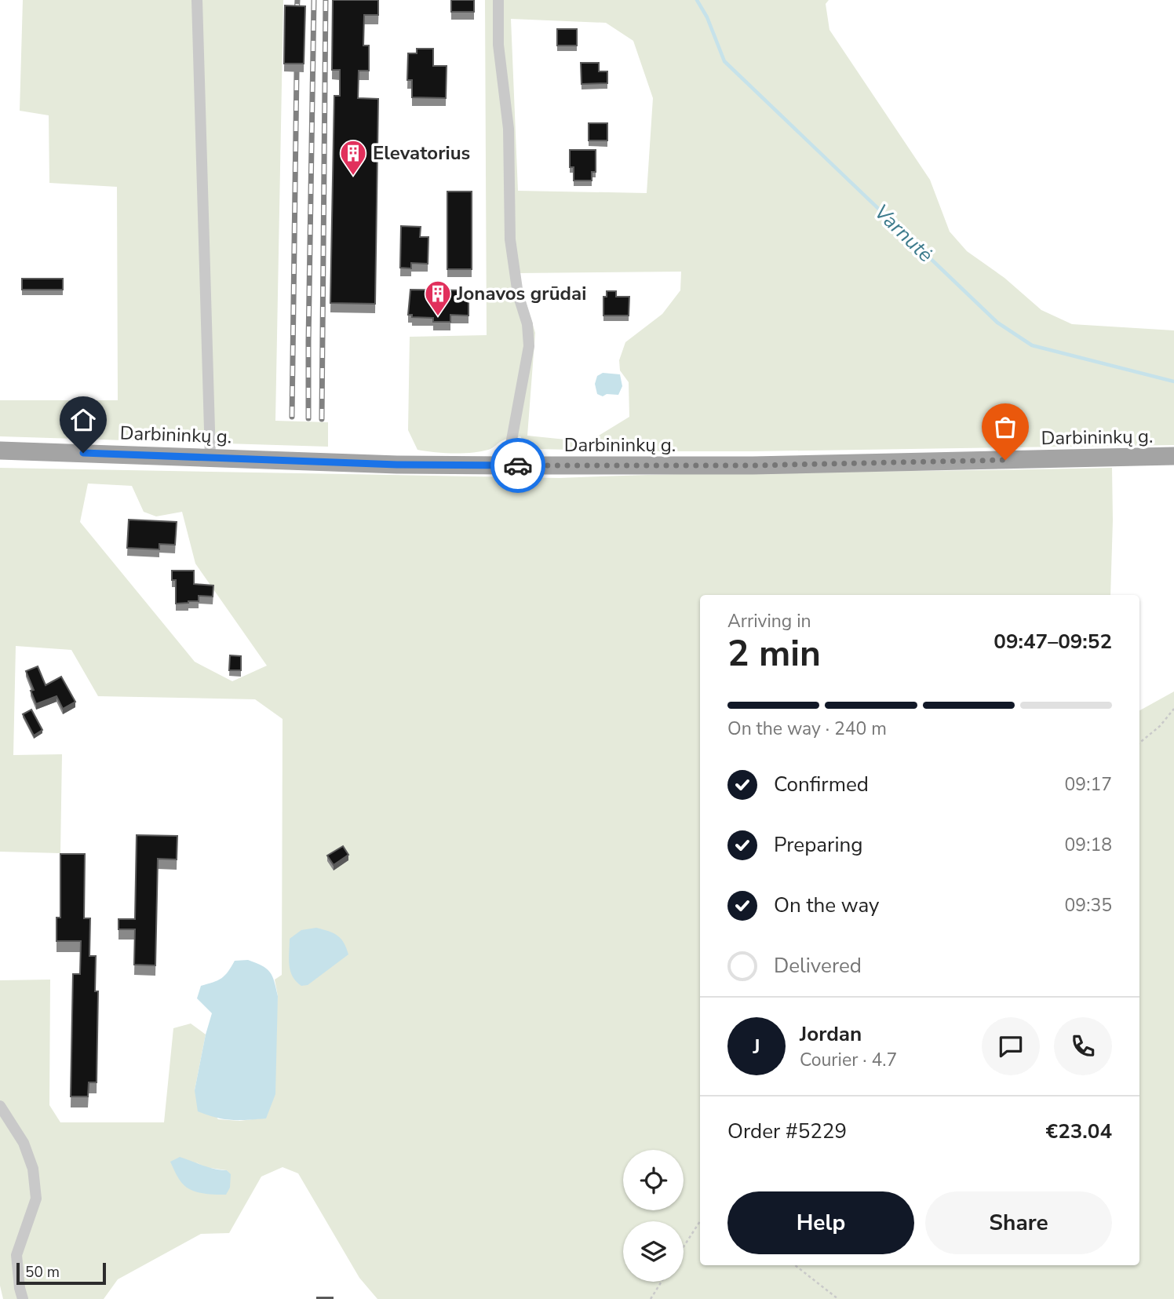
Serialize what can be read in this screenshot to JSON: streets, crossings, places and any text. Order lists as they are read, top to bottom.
{
  "streets": {
    "main road": ["Darbininkų g."]
  },
  "water": ["Varnutė"],
  "places": {
    "building": ["Elevatorius", "Jonavos grūdai"]
  },
  "scale_bar": "50 m",
  "page": {
    "heading": ["2 min", "Arriving in", "09:47–09:52"],
    "panel": [
      "Jordan",
      "Courier · 4.7",
      "Order #5229",
      "€23.04"
    ],
    "bar": "On the way · 240 m",
    "list": [
      ["Confirmed", "09:17"],
      ["Preparing", "09:18"],
      ["On the way", "09:35"],
      "Delivered"
    ],
    "round": "J",
    "buttons": ["Help", "Share"],
    "scale": "50 m"
  }
}
